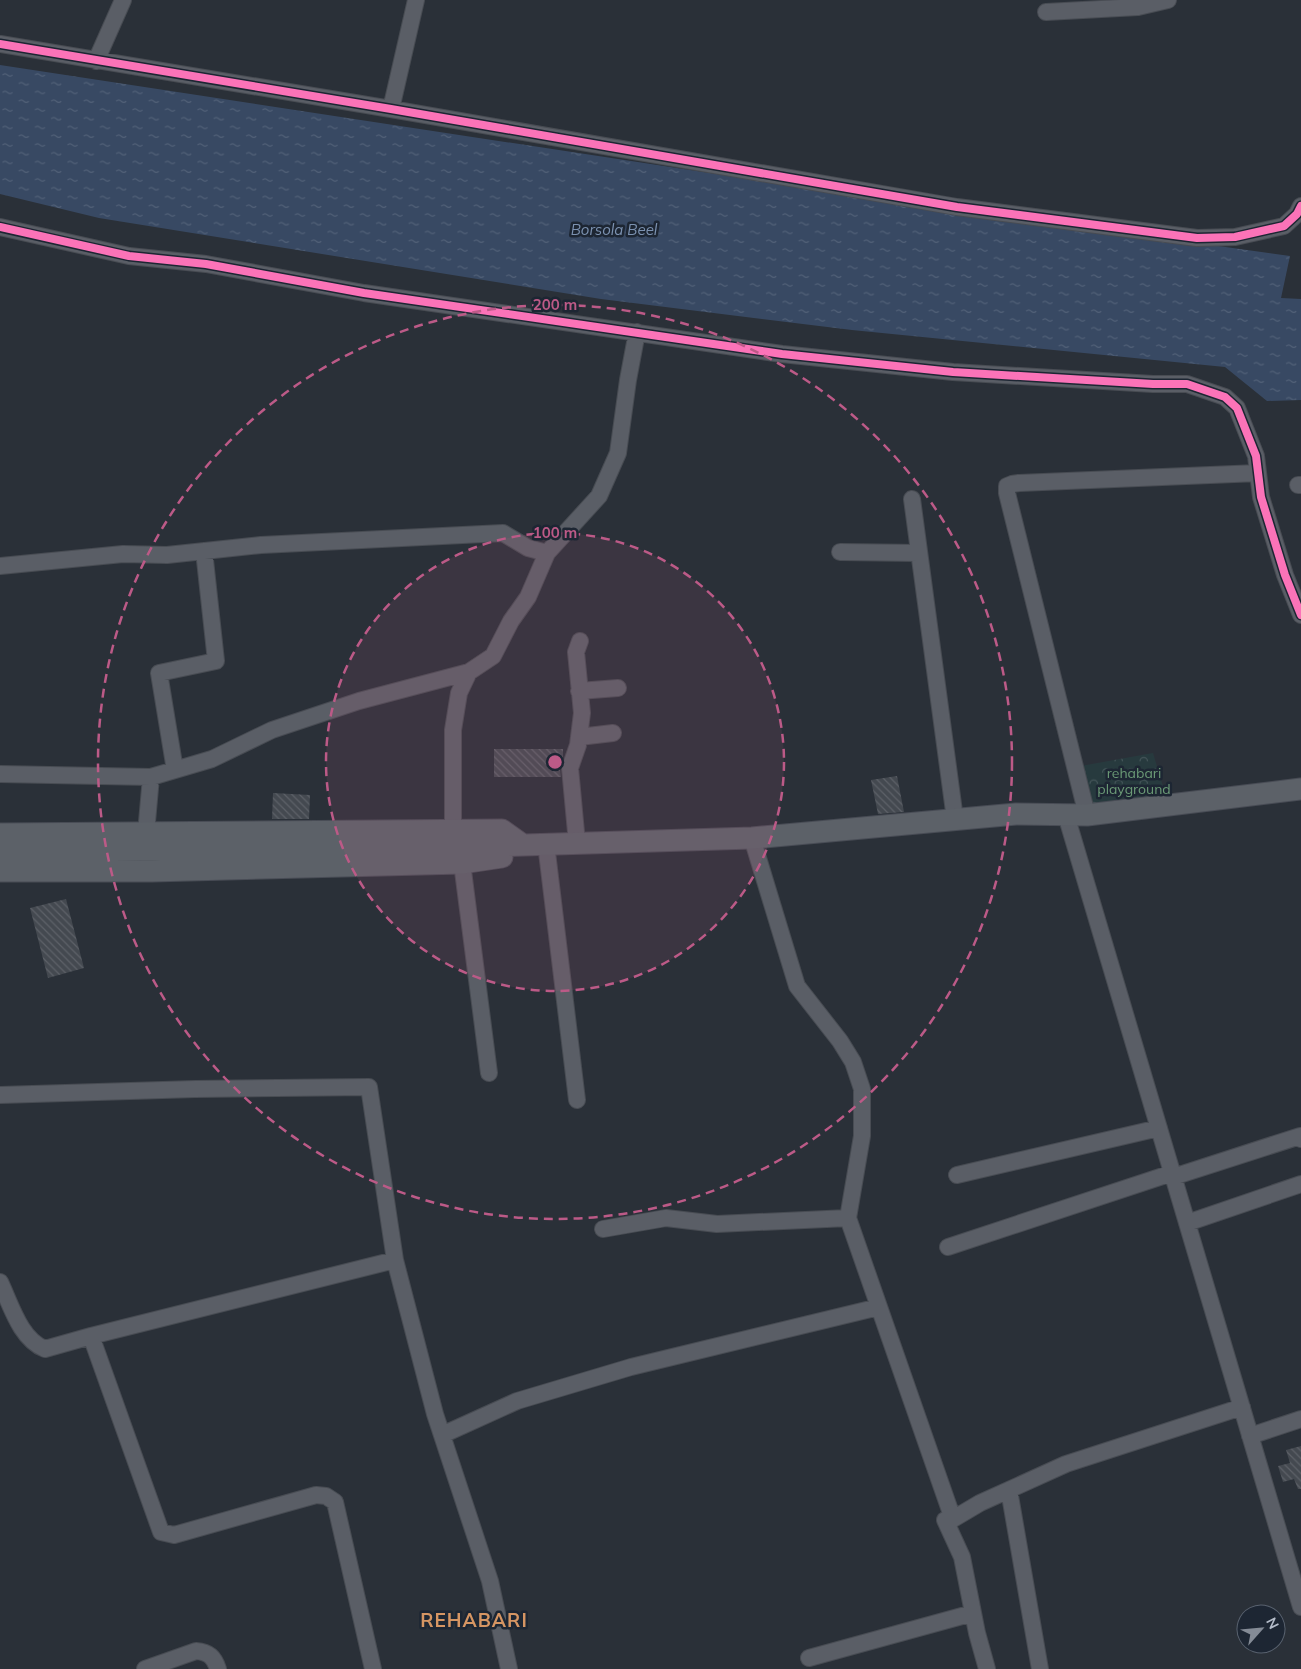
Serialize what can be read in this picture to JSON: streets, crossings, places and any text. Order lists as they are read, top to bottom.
{
  "districts": ["REHABARI"],
  "water": ["Borsola Beel"],
  "parks": ["rehabari playground"],
  "north": "top right",
  "rings": ["200 m", "100 m"]
}
